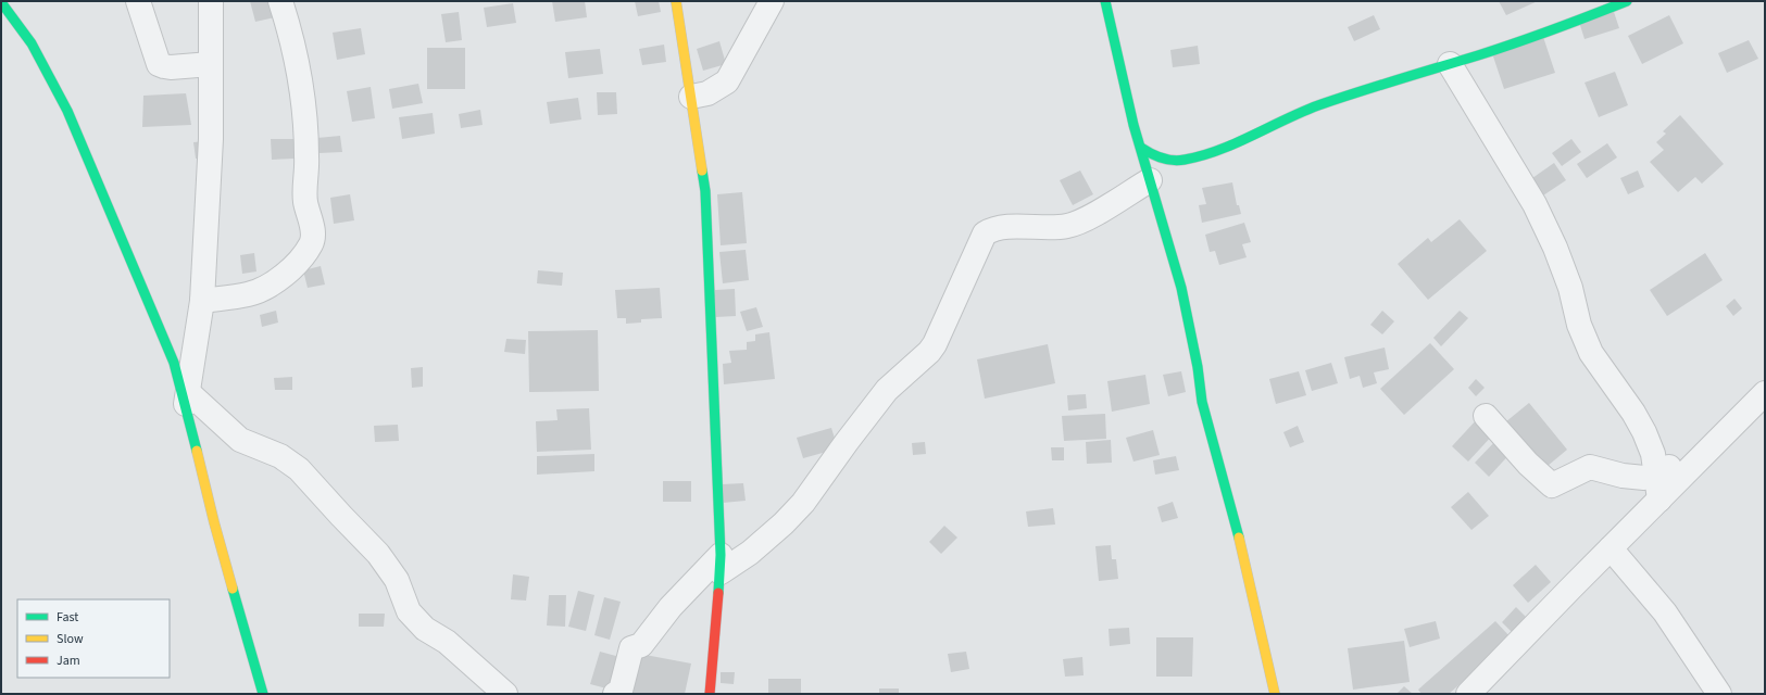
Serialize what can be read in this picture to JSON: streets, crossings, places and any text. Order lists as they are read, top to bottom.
{
  "legend": ["Fast", "Slow", "Jam"]
}
